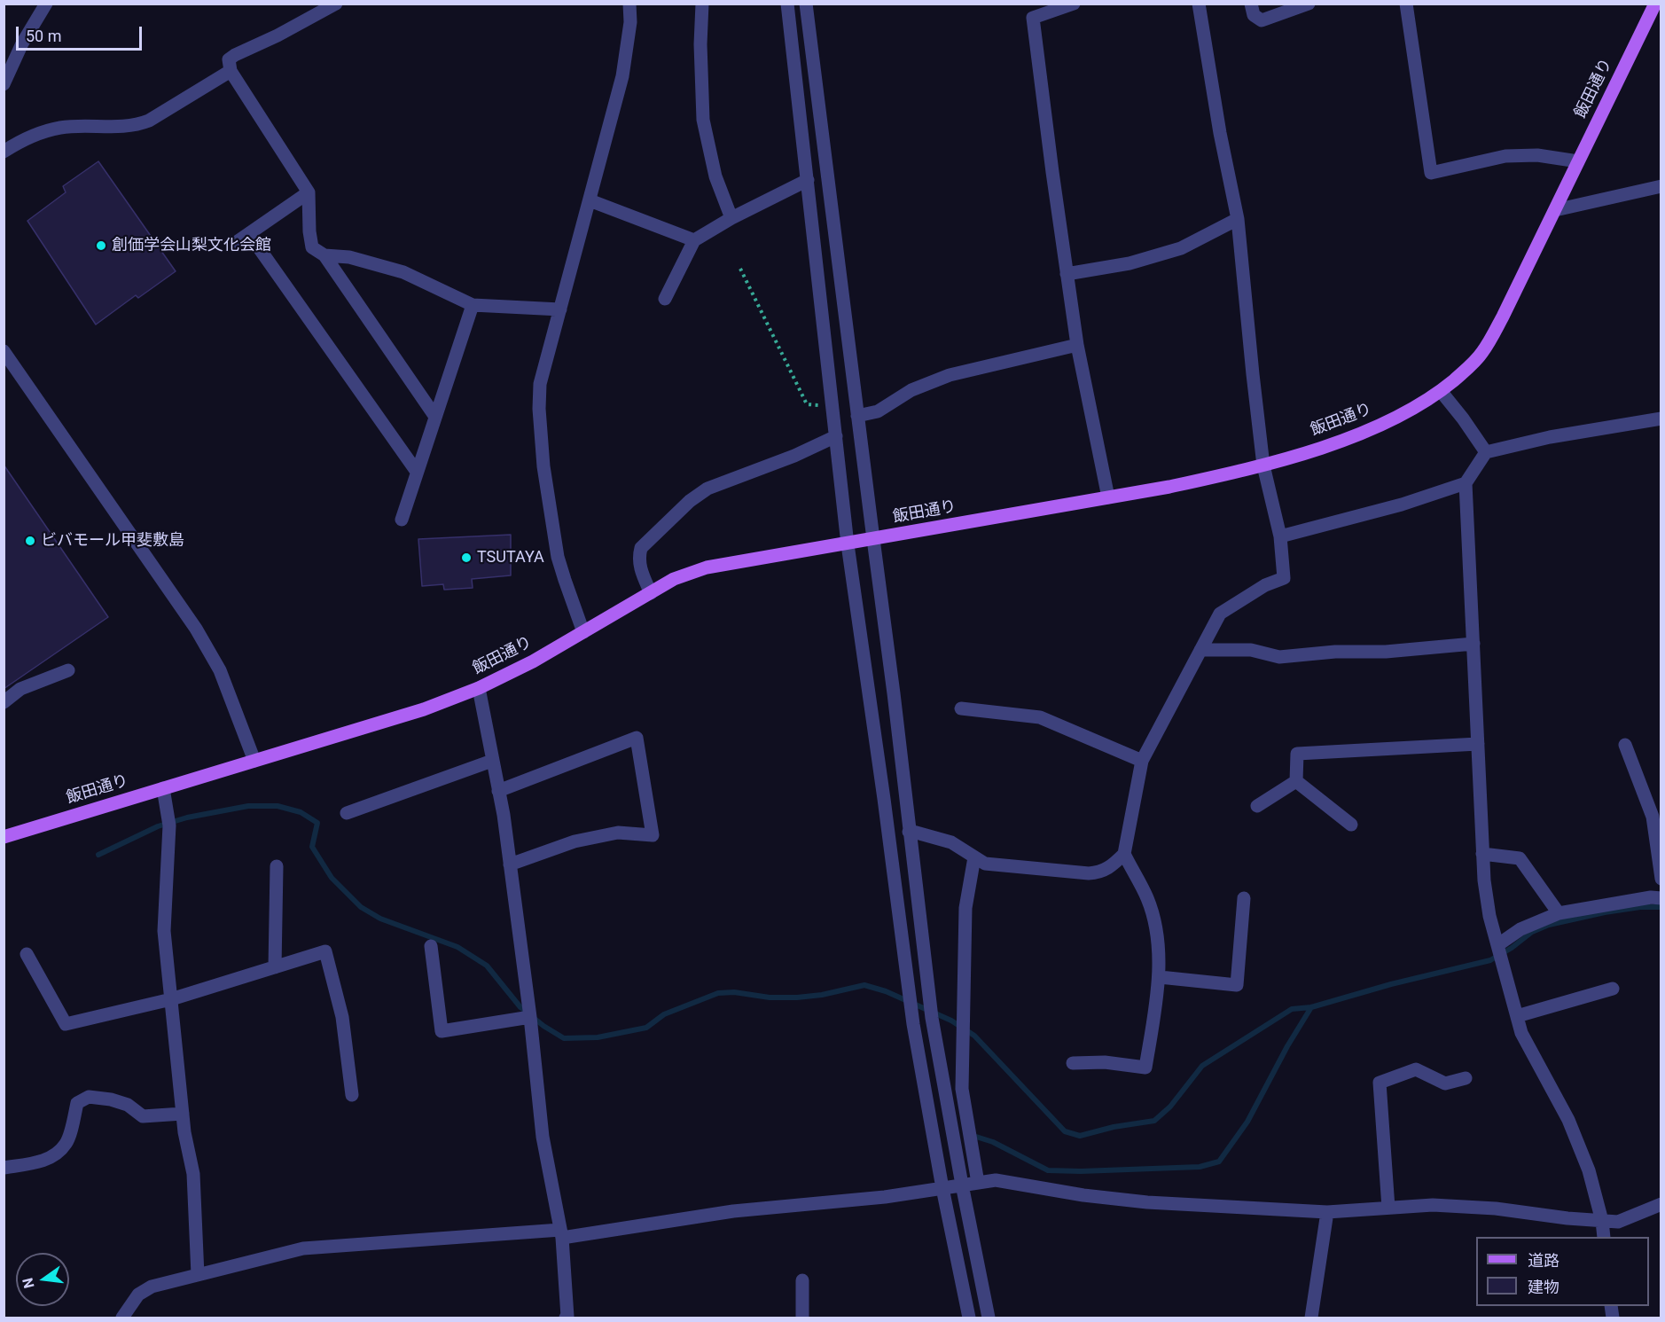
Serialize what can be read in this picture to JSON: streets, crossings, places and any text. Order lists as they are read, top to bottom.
{
  "streets": {
    "main road": ["飯田通り"]
  },
  "places": ["創価学会山梨文化会館", "ビバモール甲斐敷島", "TSUTAYA"],
  "legend": ["道路", "建物"],
  "scale_bar": "50 m",
  "north": "left"
}
